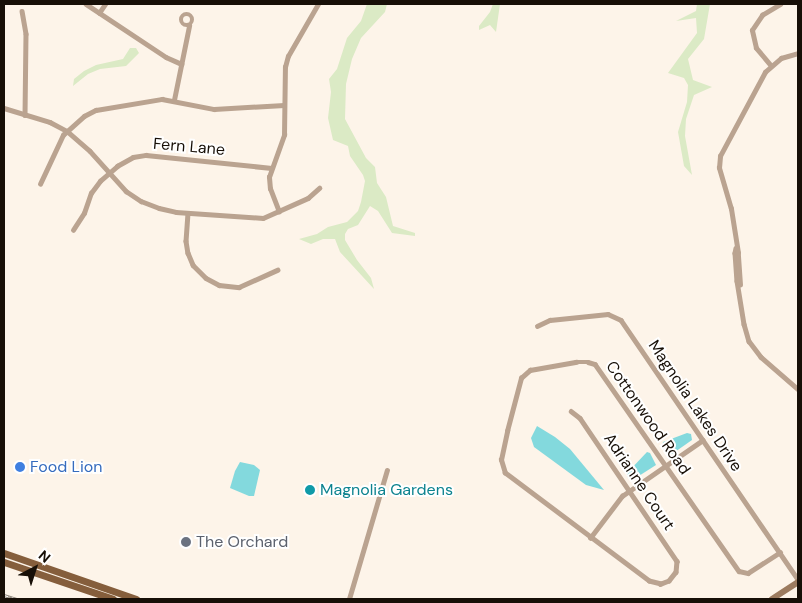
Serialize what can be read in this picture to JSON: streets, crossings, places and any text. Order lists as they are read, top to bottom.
{
  "streets": {
    "street": [
      "Fern Lane",
      "Magnolia Lakes Drive",
      "Cottonwood Road",
      "Adrianne Court"
    ]
  },
  "crossings": [
    ["Magnolia Lakes Drive", "Cottonwood Road"],
    ["Cottonwood Road", "Adrianne Court"]
  ],
  "places": ["Food Lion", "Magnolia Gardens", "The Orchard"],
  "north": "top right"
}
